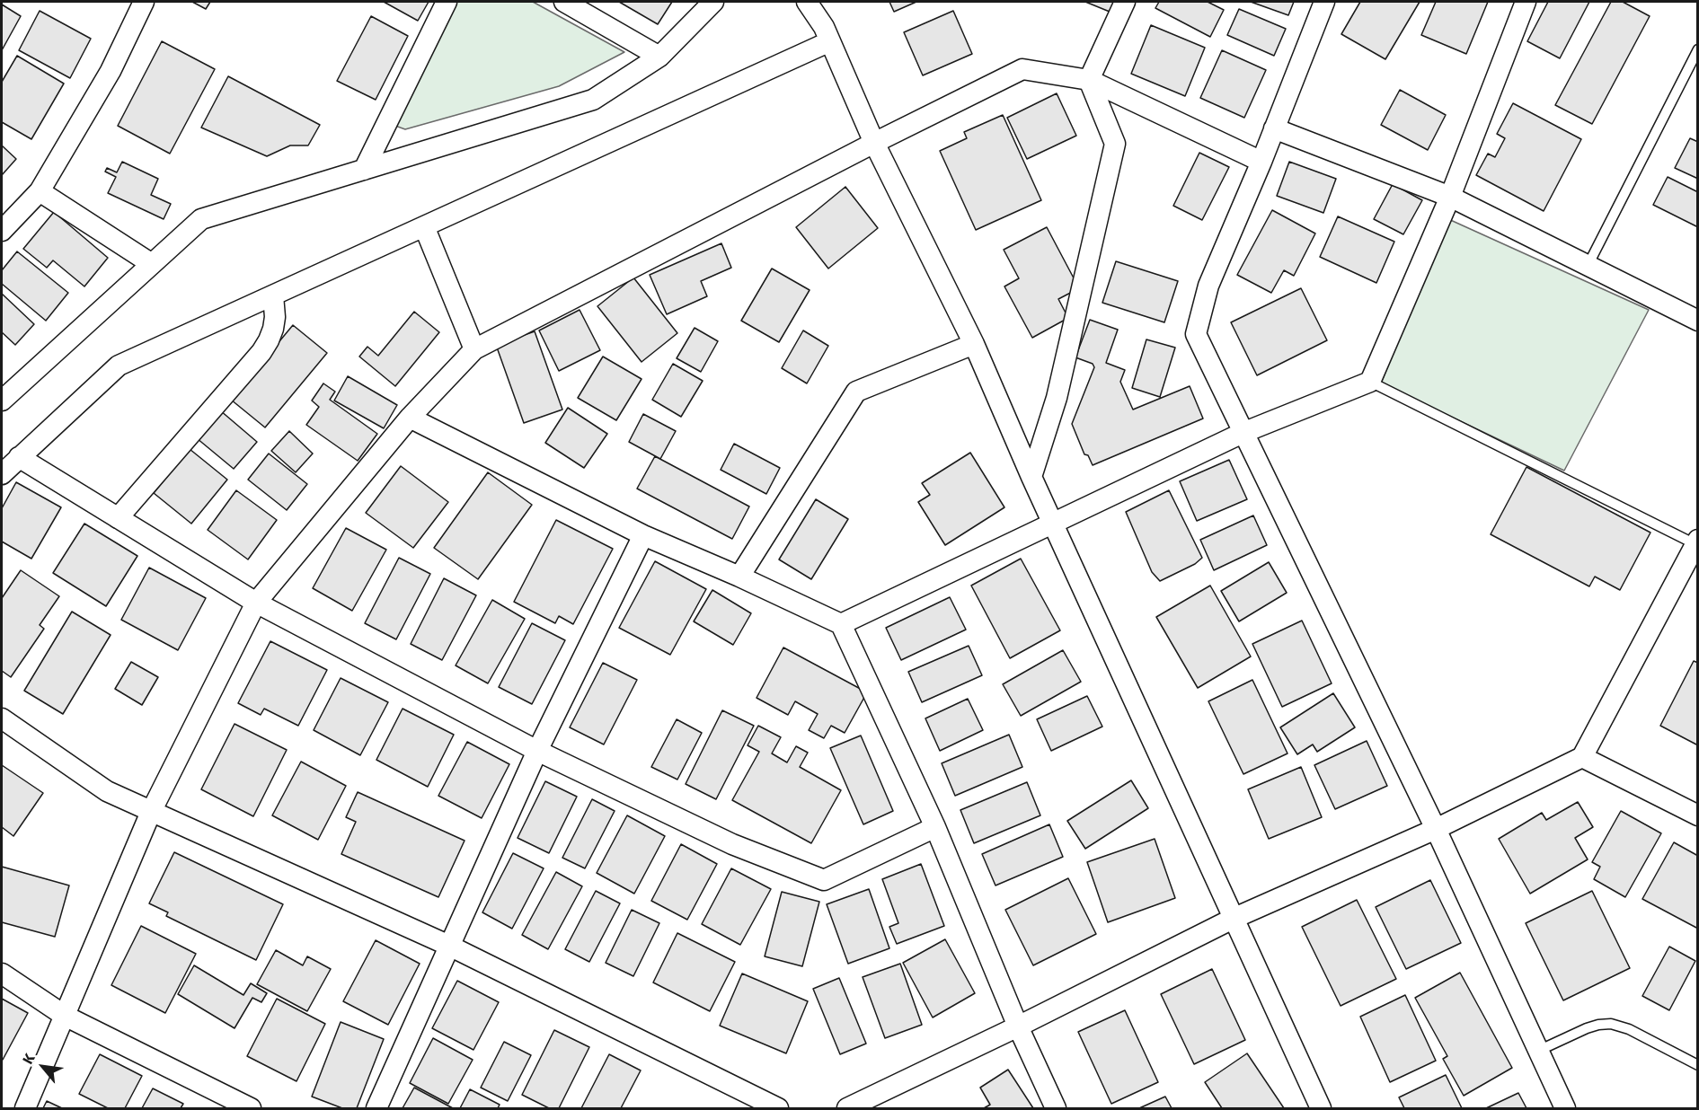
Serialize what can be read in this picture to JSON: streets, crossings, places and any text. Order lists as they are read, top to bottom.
{
  "north": "top left"
}
